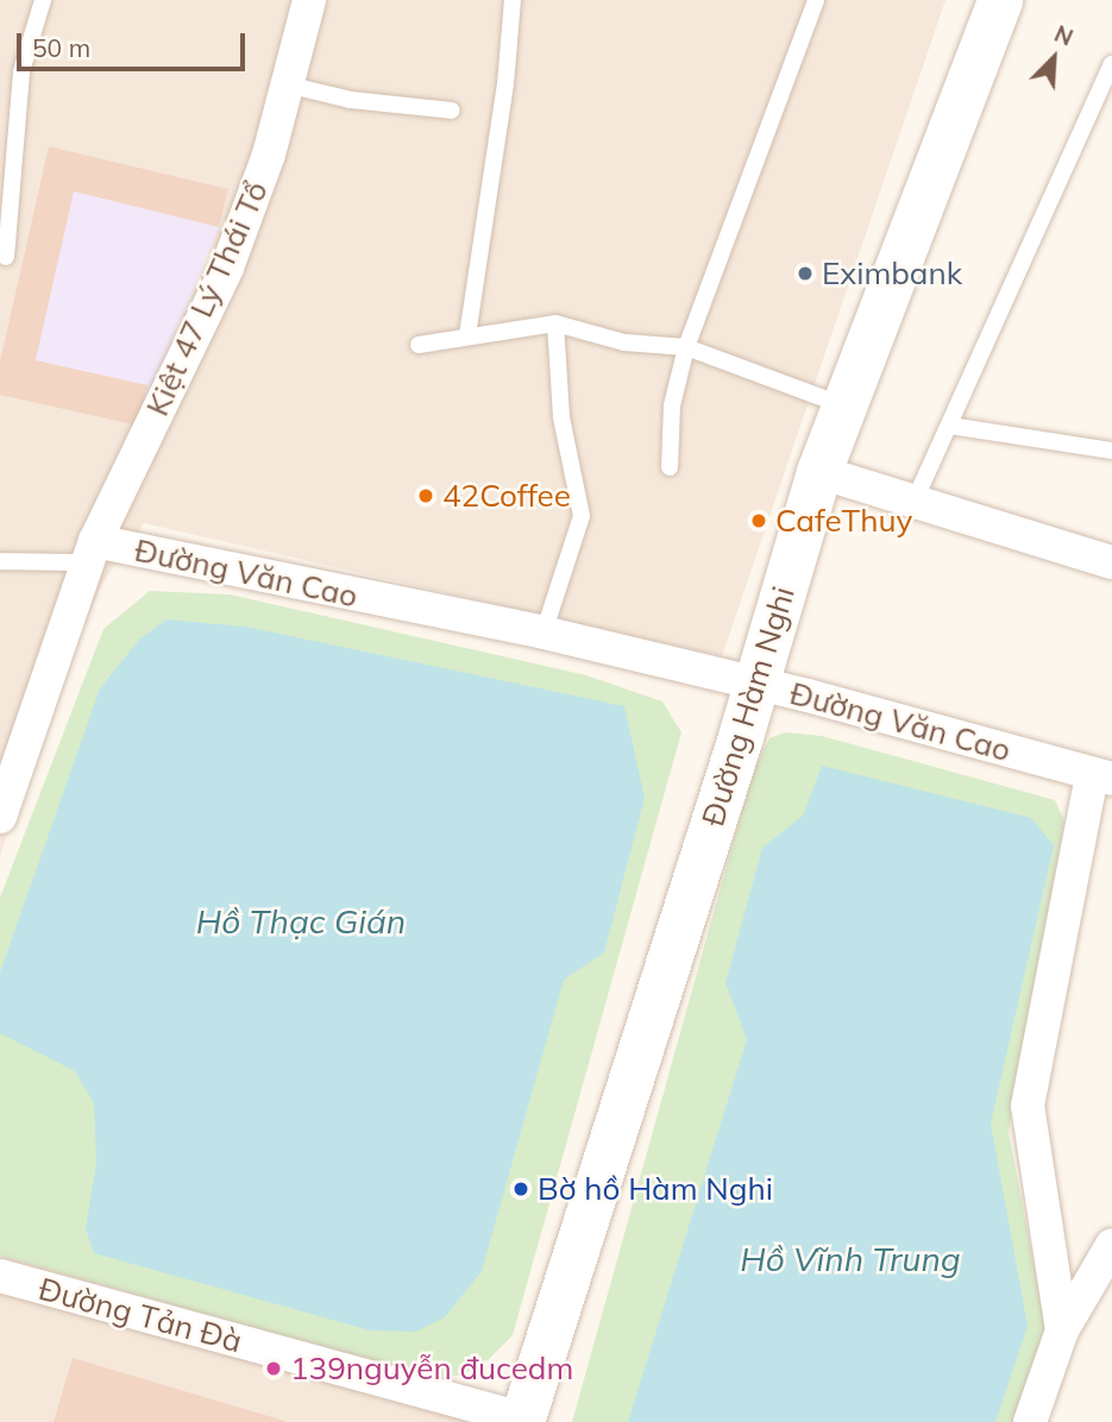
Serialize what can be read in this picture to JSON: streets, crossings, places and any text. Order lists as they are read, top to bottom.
{
  "streets": {
    "main road": ["Đường Hàm Nghi"],
    "street": ["Kiệt 47 Lý Thái Tổ", "Đường Văn Cao", "Đường Tản Đà"]
  },
  "crossings": [
    ["Kiệt 47 Lý Thái Tổ", "Đường Văn Cao"],
    ["Đường Văn Cao", "Đường Hàm Nghi"],
    ["Đường Hàm Nghi", "Đường Tản Đà"]
  ],
  "water": ["Hồ Thạc Gián", "Hồ Vĩnh Trung"],
  "places": [
    "Eximbank",
    "42Coffee",
    "CafeThuy",
    "Bờ hồ Hàm Nghi",
    "139nguyễn đucedm"
  ],
  "scale_bar": "50 m",
  "north": "top right"
}
